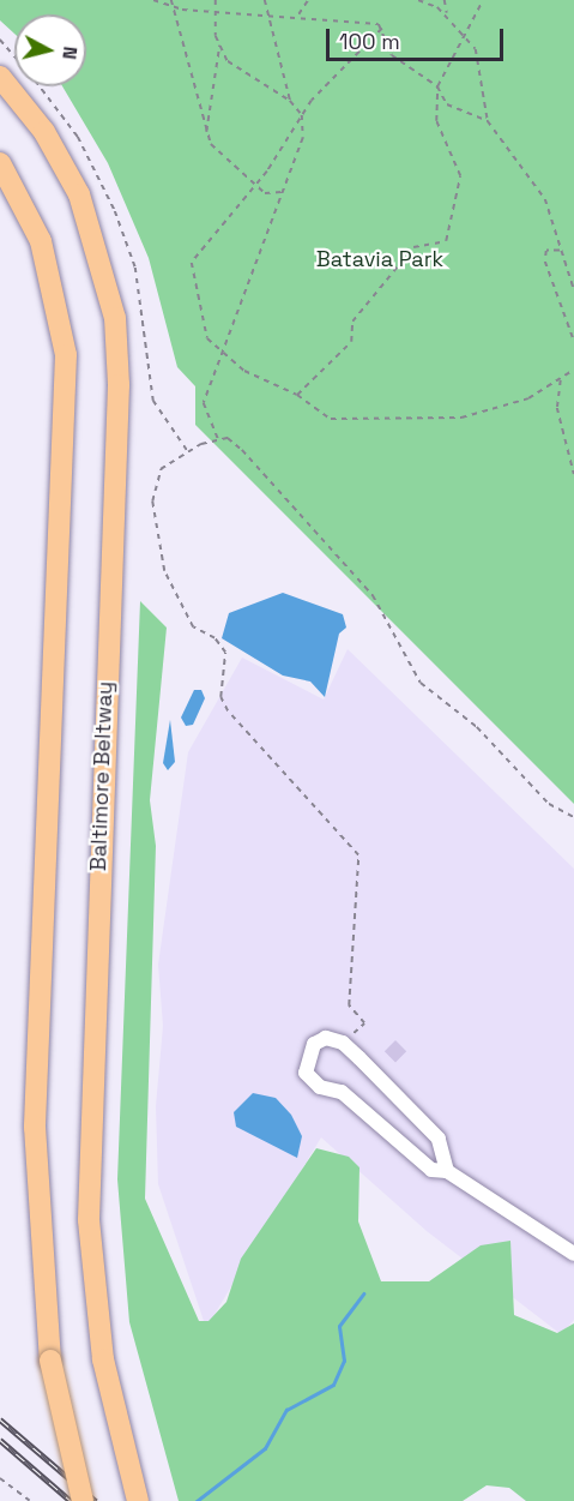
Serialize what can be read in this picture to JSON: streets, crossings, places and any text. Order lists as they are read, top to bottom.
{
  "streets": {
    "highway": ["Baltimore Beltway"]
  },
  "parks": ["Batavia Park"],
  "scale_bar": "100 m",
  "north": "right"
}
